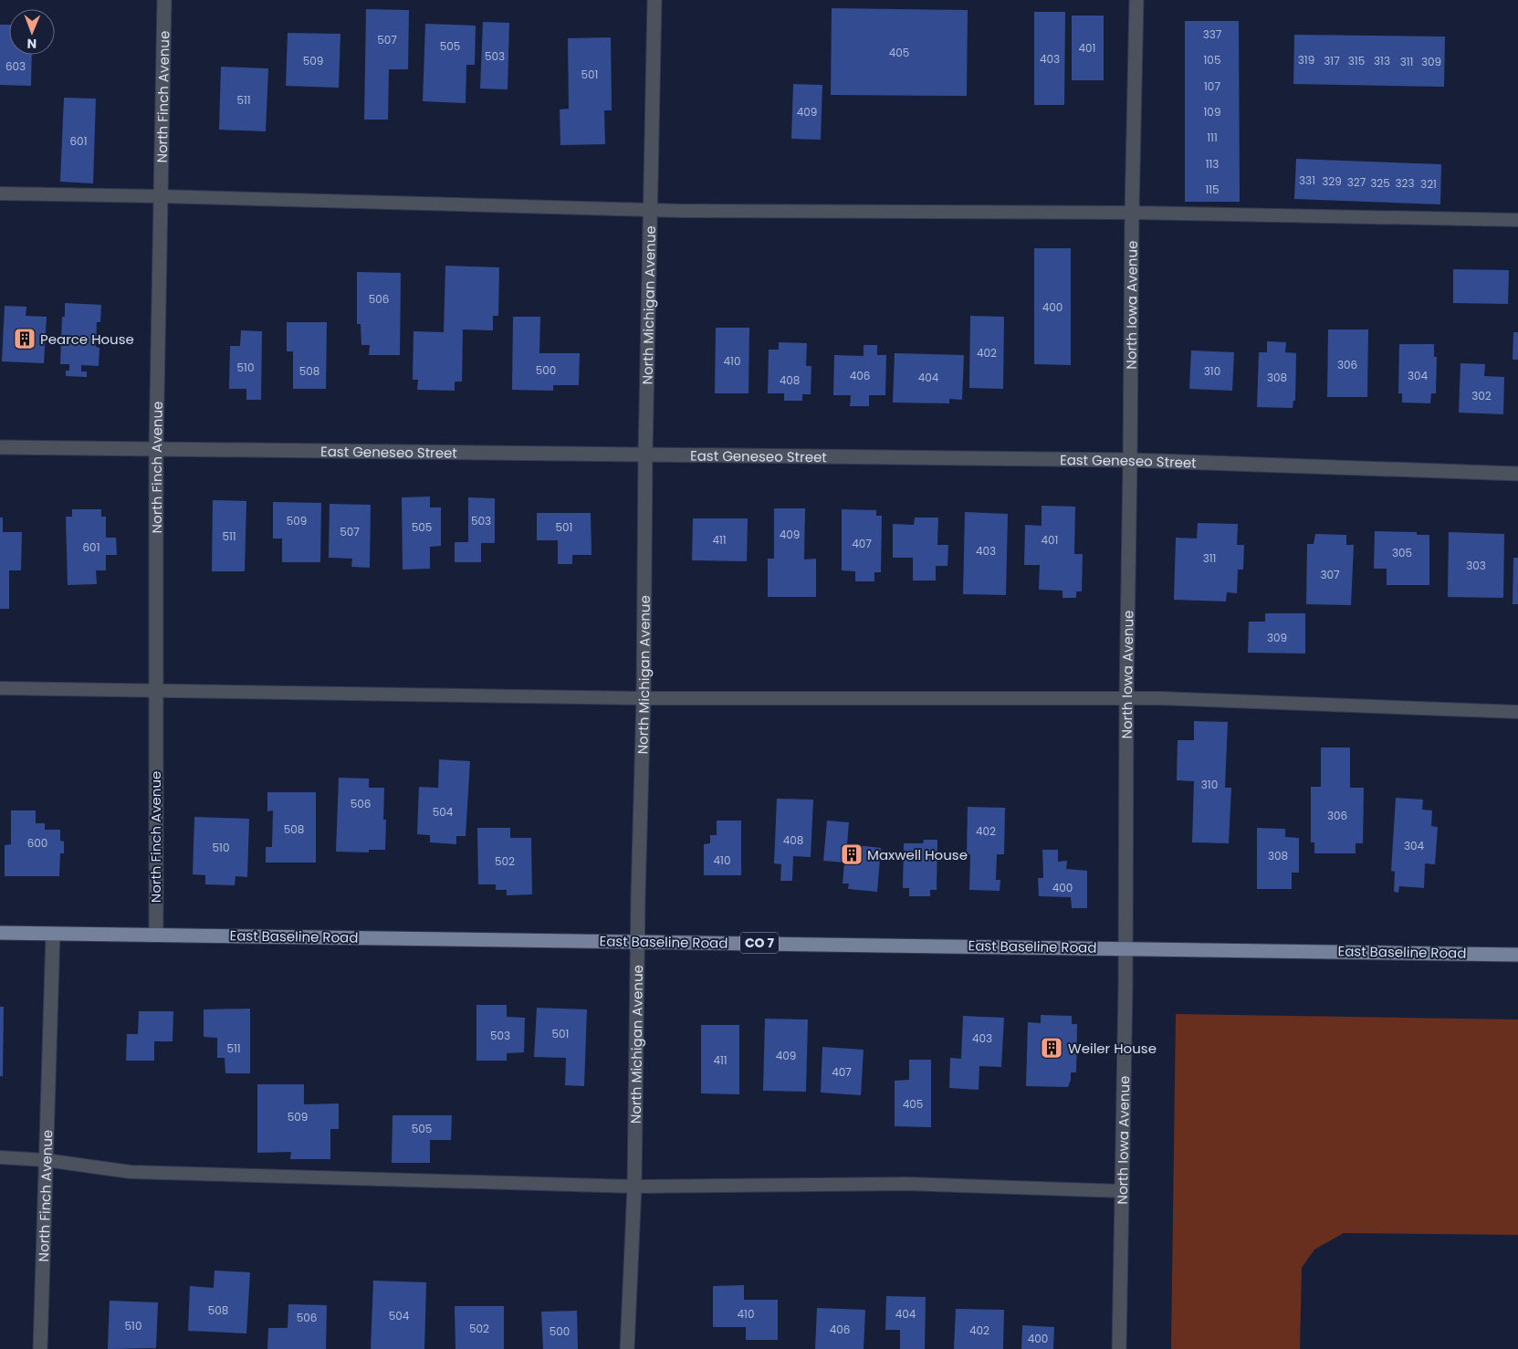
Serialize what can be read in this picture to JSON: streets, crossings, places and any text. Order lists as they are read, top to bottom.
{
  "streets": {
    "main road": ["East Baseline Road", "CO 7"],
    "street": [
      "North Finch Avenue",
      "North Michigan Avenue",
      "North Iowa Avenue",
      "East Geneseo Street"
    ]
  },
  "crossings": [
    ["North Finch Avenue", "East Geneseo Street"],
    ["North Finch Avenue", "East Baseline Road"],
    ["North Michigan Avenue", "East Geneseo Street"],
    ["North Michigan Avenue", "East Baseline Road"],
    ["North Iowa Avenue", "East Geneseo Street"],
    ["North Iowa Avenue", "East Baseline Road"]
  ],
  "places": {
    "building": ["Pearce House", "Maxwell House", "Weiler House"]
  },
  "house_numbers": [
    "337",
    "507",
    "505",
    "401",
    "405",
    "503",
    "403",
    "105",
    "319",
    "509",
    "317",
    "315",
    "313",
    "311",
    "309",
    "603",
    "501",
    "107",
    "511",
    "409",
    "109",
    "111",
    "601",
    "113",
    "331",
    "329",
    "327",
    "325",
    "323",
    "321",
    "115",
    "506",
    "400",
    "402",
    "410",
    "306",
    "510",
    "500",
    "508",
    "310",
    "406",
    "304",
    "404",
    "308",
    "408",
    "302",
    "509",
    "503",
    "505",
    "501",
    "507",
    "409",
    "511",
    "411",
    "401",
    "407",
    "601",
    "403",
    "305",
    "311",
    "303",
    "307",
    "309",
    "310",
    "506",
    "504",
    "306",
    "508",
    "402",
    "408",
    "600",
    "304",
    "510",
    "308",
    "410",
    "502",
    "400",
    "501",
    "503",
    "403",
    "511",
    "409",
    "411",
    "407",
    "405",
    "509",
    "505",
    "508",
    "410",
    "404",
    "504",
    "506",
    "510",
    "502",
    "406",
    "402",
    "500",
    "400"
  ],
  "north": "bottom"
}
